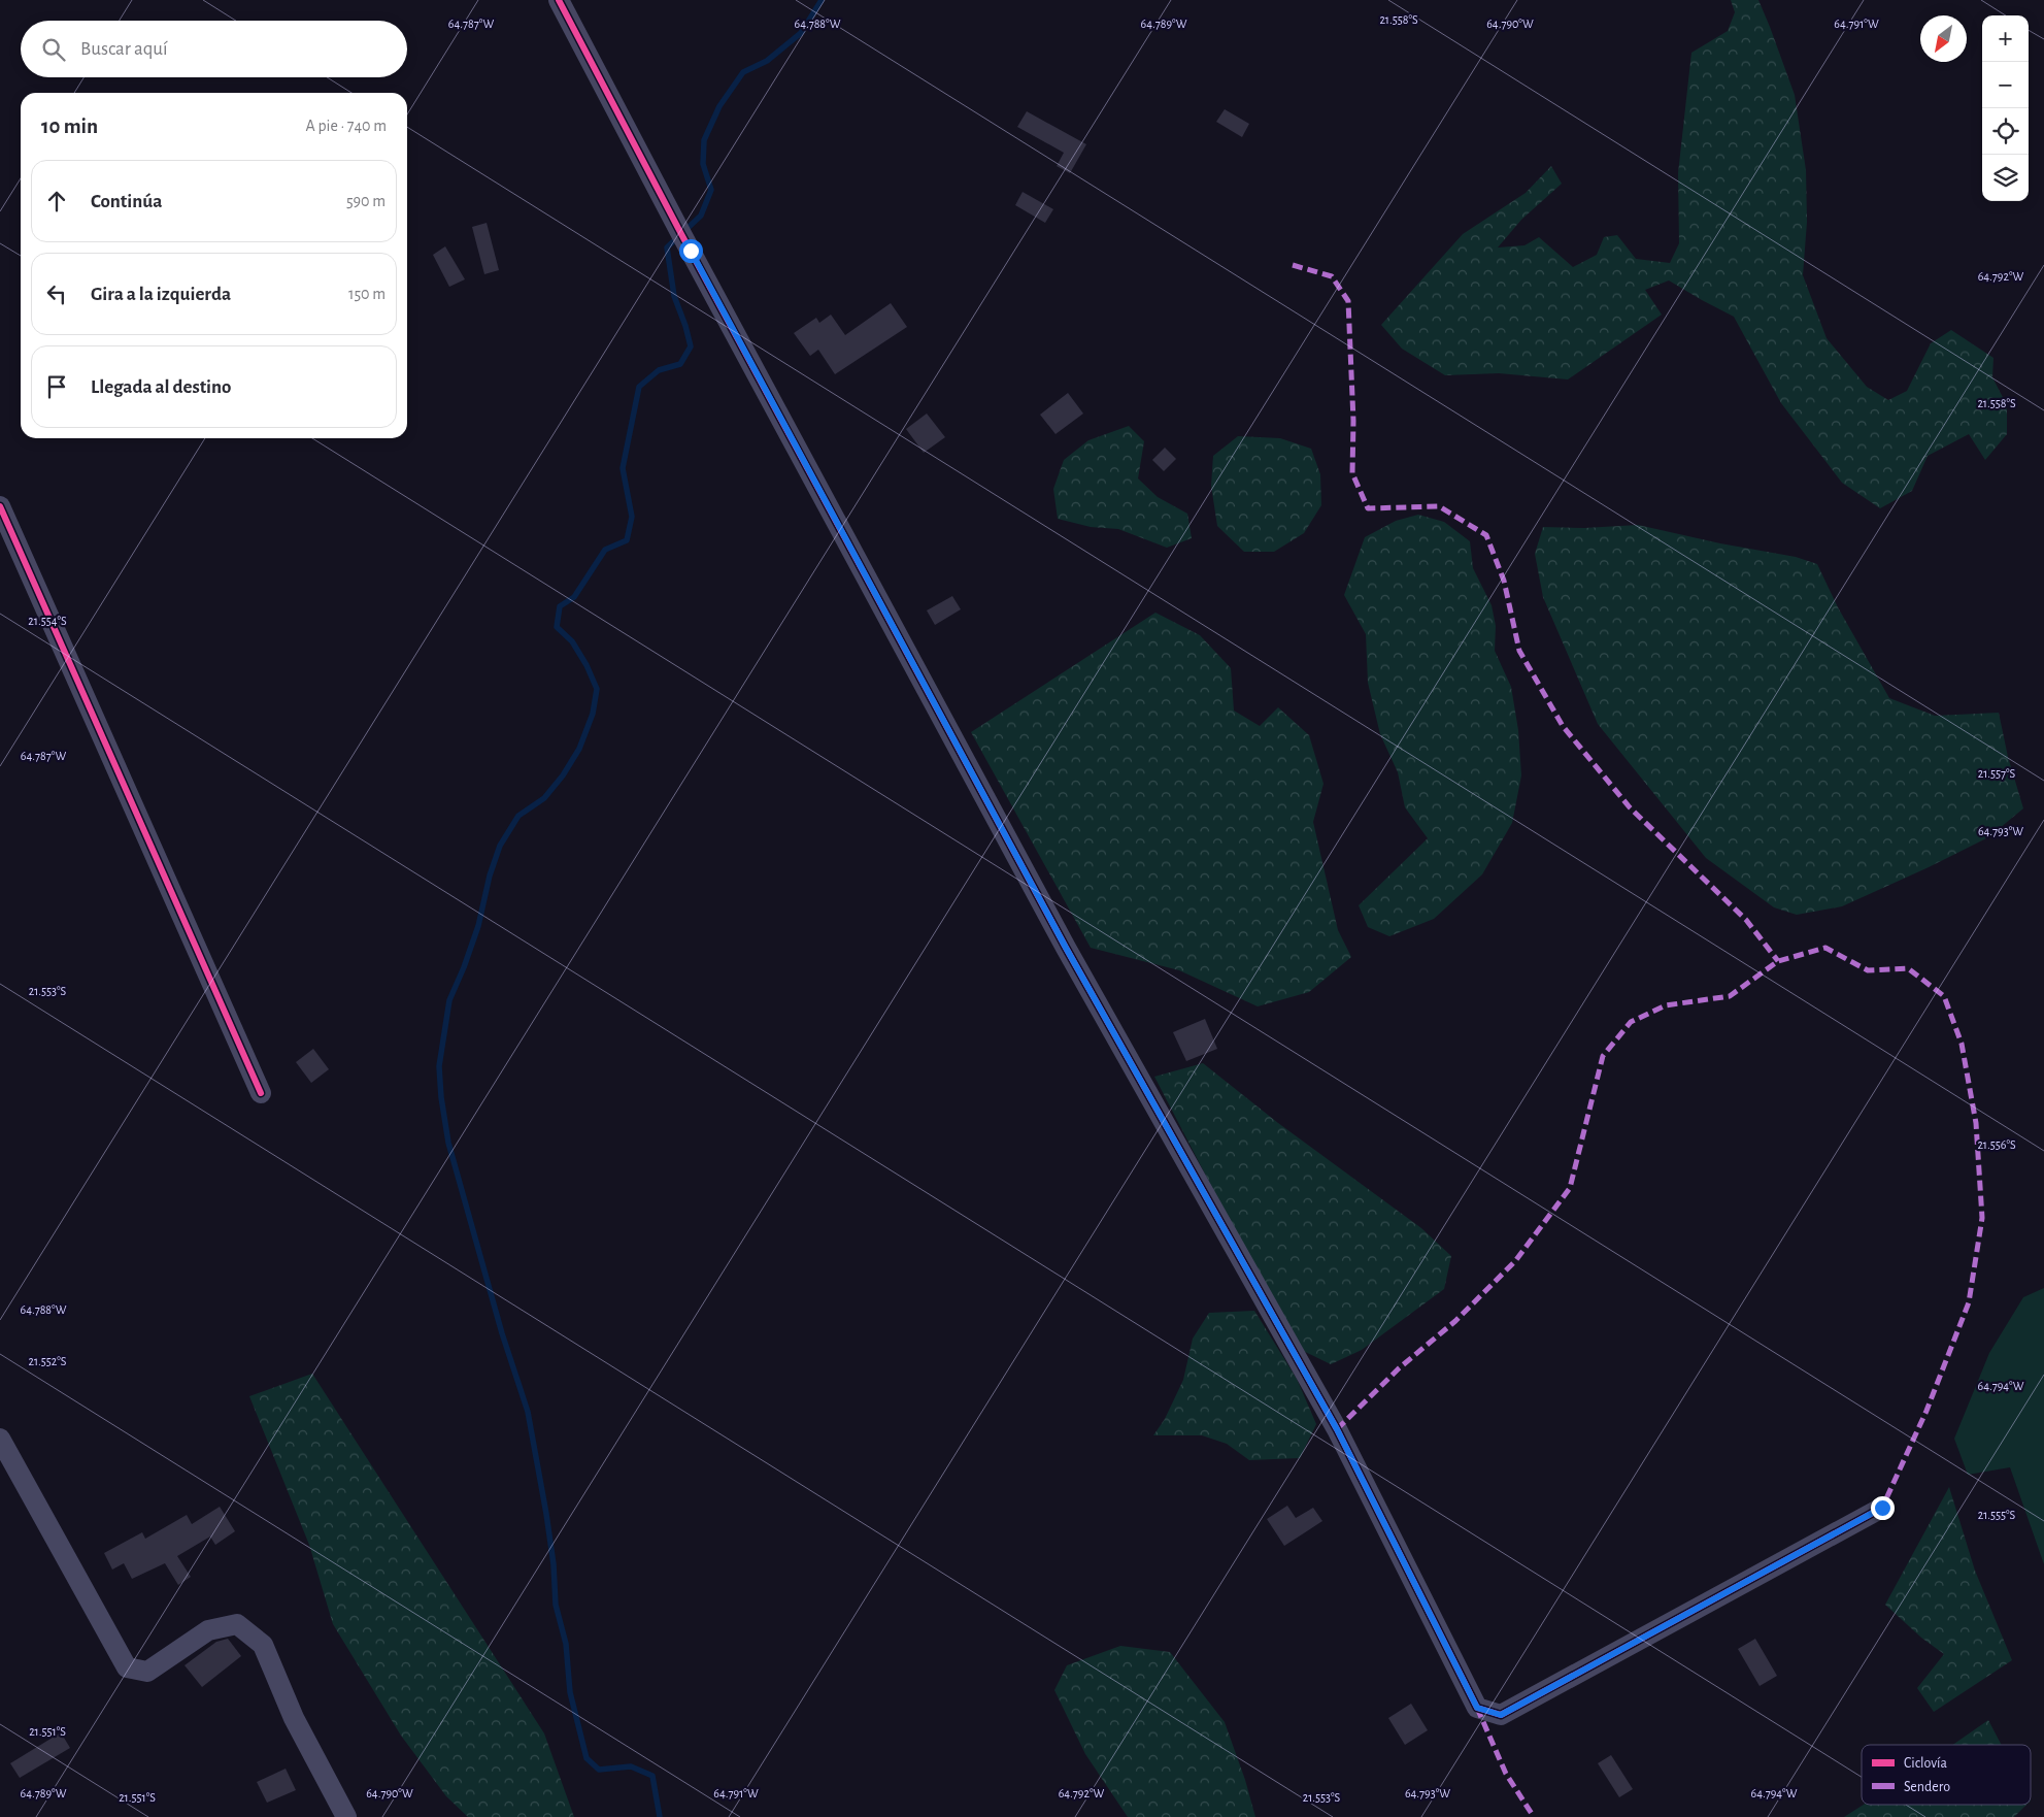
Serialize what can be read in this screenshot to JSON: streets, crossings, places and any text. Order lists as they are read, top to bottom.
{
  "legend": ["Ciclovía", "Sendero"],
  "north": "bottom left",
  "page": {
    "map_buttons": ["+", "−"],
    "search": "Buscar aquí",
    "heading": ["10 min", "A pie · 740 m"],
    "list": [
      ["Continúa", "590 m"],
      ["Gira a la izquierda", "150 m"],
      "Llegada al destino"
    ]
  },
  "coordinates": [
    "21.558°S",
    "64.787°W",
    "64.788°W",
    "64.789°W",
    "64.790°W",
    "64.791°W",
    "64.792°W",
    "21.554°S",
    "21.557°S",
    "64.793°W",
    "21.553°S",
    "21.556°S",
    "21.552°S",
    "64.794°W",
    "21.555°S",
    "21.551°S"
  ]
}
